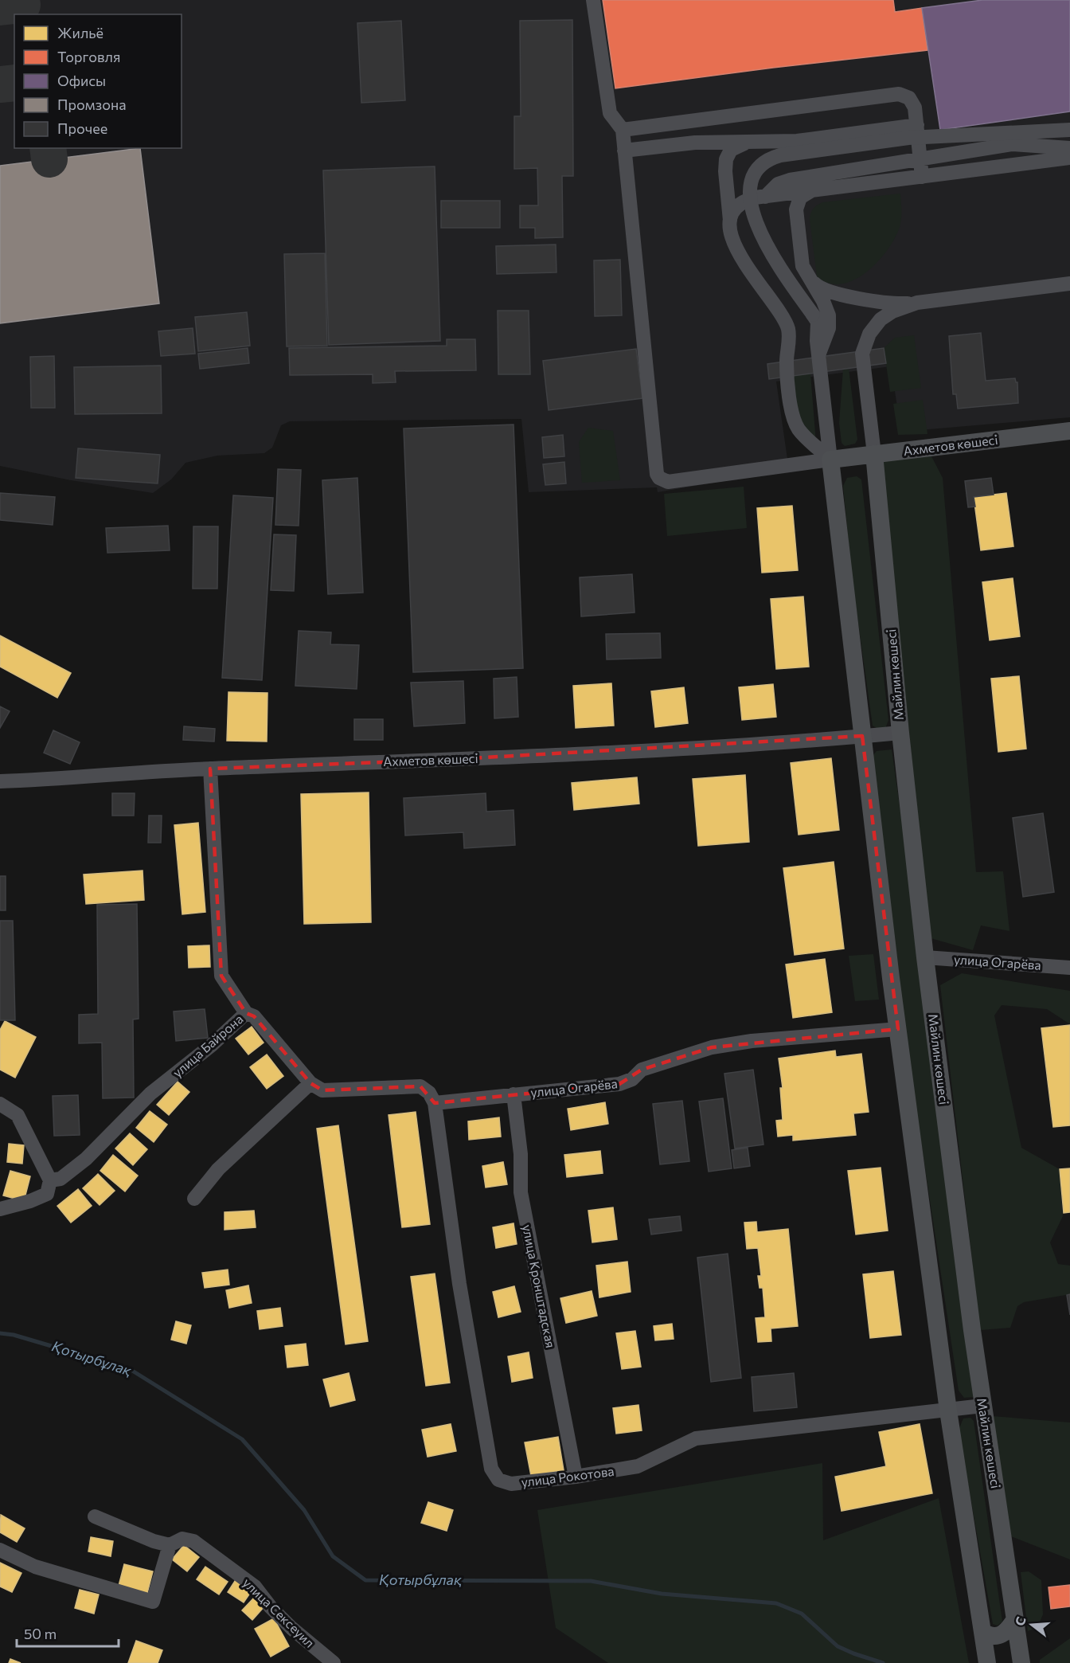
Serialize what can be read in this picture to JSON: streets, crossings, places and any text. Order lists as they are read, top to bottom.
{
  "streets": {
    "main road": ["Ахметов көшесі", "Майлин көшесі"],
    "street": [
      "улица Огарёва",
      "улица Байрона",
      "улица Кронштадская",
      "улица Рокотова",
      "улица Сексеуил"
    ]
  },
  "crossings": [
    ["Ахметов көшесі", "Майлин көшесі"],
    ["Ахметов көшесі", "улица Байрона"],
    ["Майлин көшесі", "улица Огарёва"],
    ["Майлин көшесі", "улица Рокотова"],
    ["улица Огарёва", "улица Кронштадская"],
    ["улица Огарёва", "улица Рокотова"],
    ["улица Кронштадская", "улица Рокотова"]
  ],
  "water": ["Қотырбұлақ"],
  "legend": [
    "Жильё",
    "Торговля",
    "Офисы",
    "Промзона",
    "Прочее"
  ],
  "scale_bar": "50 m",
  "north": "left"
}
